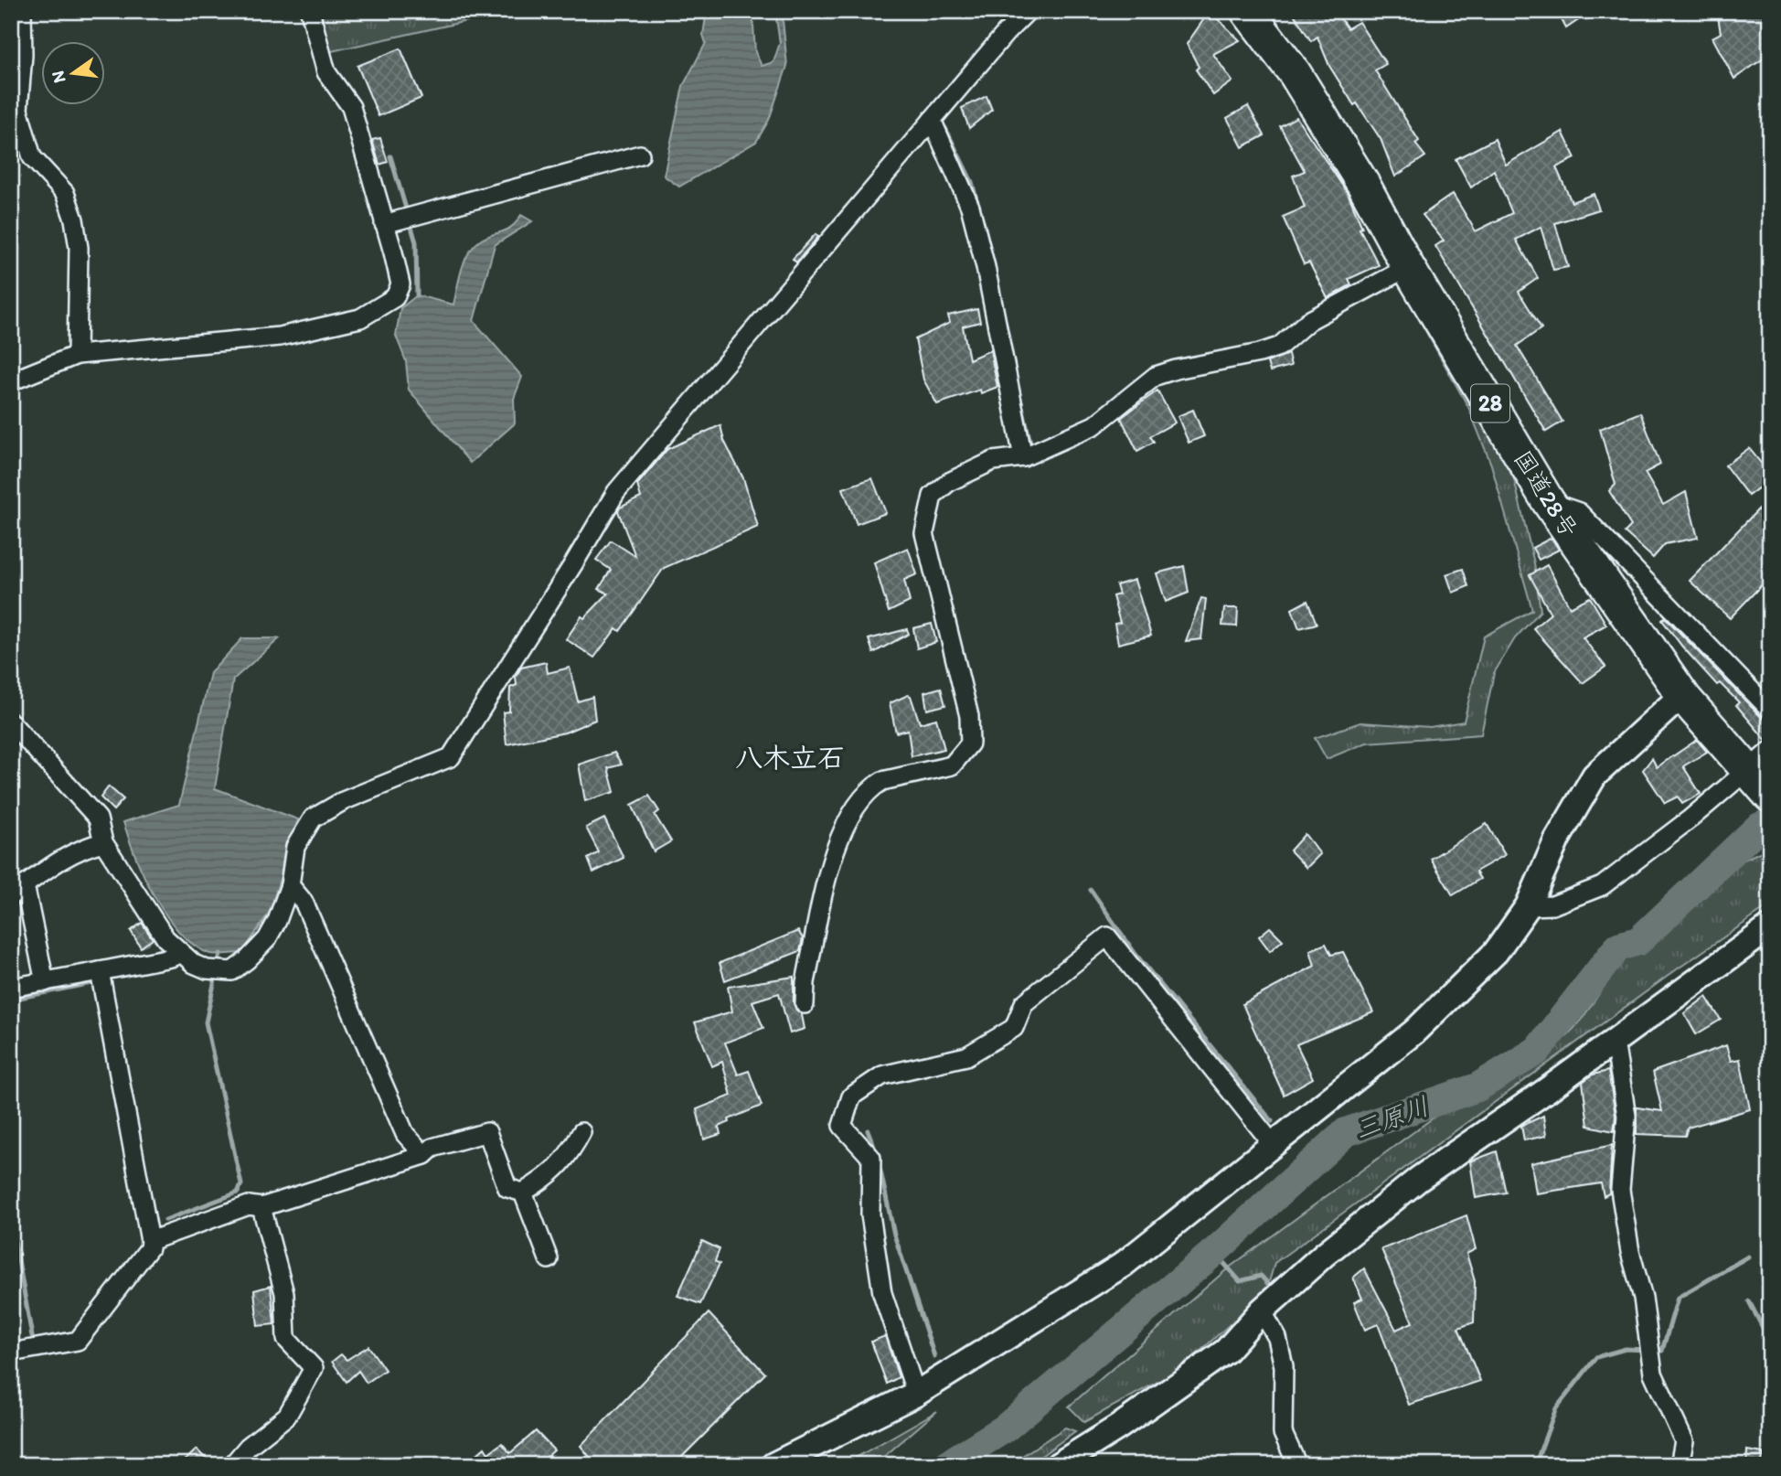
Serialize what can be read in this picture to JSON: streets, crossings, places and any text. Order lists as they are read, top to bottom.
{
  "streets": {
    "highway": ["28", "国道28号"]
  },
  "districts": ["八木立石"],
  "water": ["三原川"],
  "north": "left"
}
